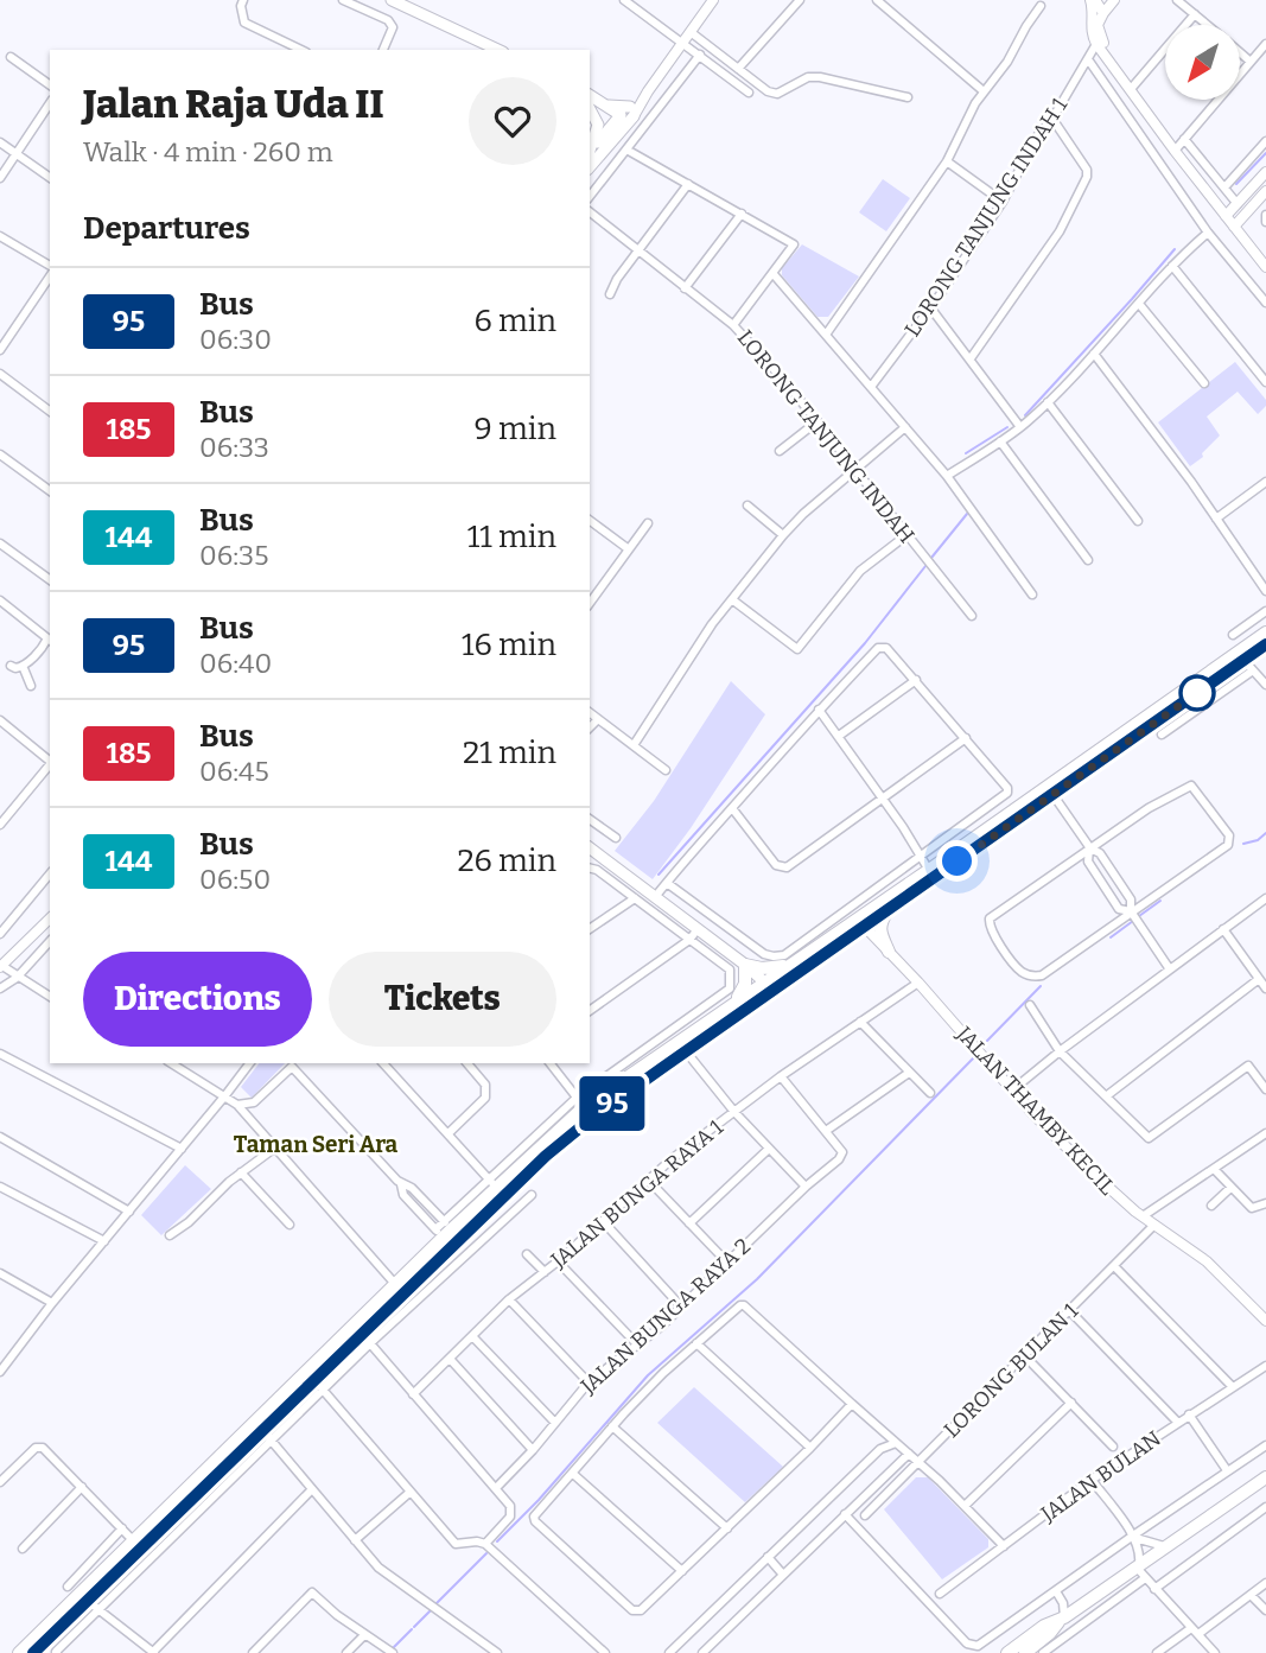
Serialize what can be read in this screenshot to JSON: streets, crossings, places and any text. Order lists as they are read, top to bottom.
{
  "streets": {
    "street": [
      "LORONG TANJUNG INDAH 1",
      "LORONG TANJUNG INDAH",
      "JALAN THAMBY KECIL",
      "JALAN BUNGA RAYA 1",
      "JALAN BUNGA RAYA 2",
      "LORONG BULAN 1",
      "JALAN BULAN"
    ]
  },
  "crossings": [
    ["JALAN THAMBY KECIL", "JALAN BUNGA RAYA 1"],
    ["JALAN THAMBY KECIL", "LORONG BULAN 1"]
  ],
  "districts": ["Taman Seri Ara"],
  "lines": ["bus line 95"],
  "north": "bottom left",
  "page": {
    "on_map": "95",
    "heading": [
      ["Jalan Raja Uda II", "Walk · 4 min · 260 m"],
      "Departures"
    ],
    "list": [
      {
        "mark": "95",
        "name": "Bus",
        "note": "06:30",
        "value": "6 min"
      },
      {
        "mark": "185",
        "name": "Bus",
        "note": "06:33",
        "value": "9 min"
      },
      {
        "mark": "144",
        "name": "Bus",
        "note": "06:35",
        "value": "11 min"
      },
      {
        "mark": "95",
        "name": "Bus",
        "note": "06:40",
        "value": "16 min"
      },
      {
        "mark": "185",
        "name": "Bus",
        "note": "06:45",
        "value": "21 min"
      },
      {
        "mark": "144",
        "name": "Bus",
        "note": "06:50",
        "value": "26 min"
      }
    ],
    "buttons": ["Directions", "Tickets"]
  }
}
